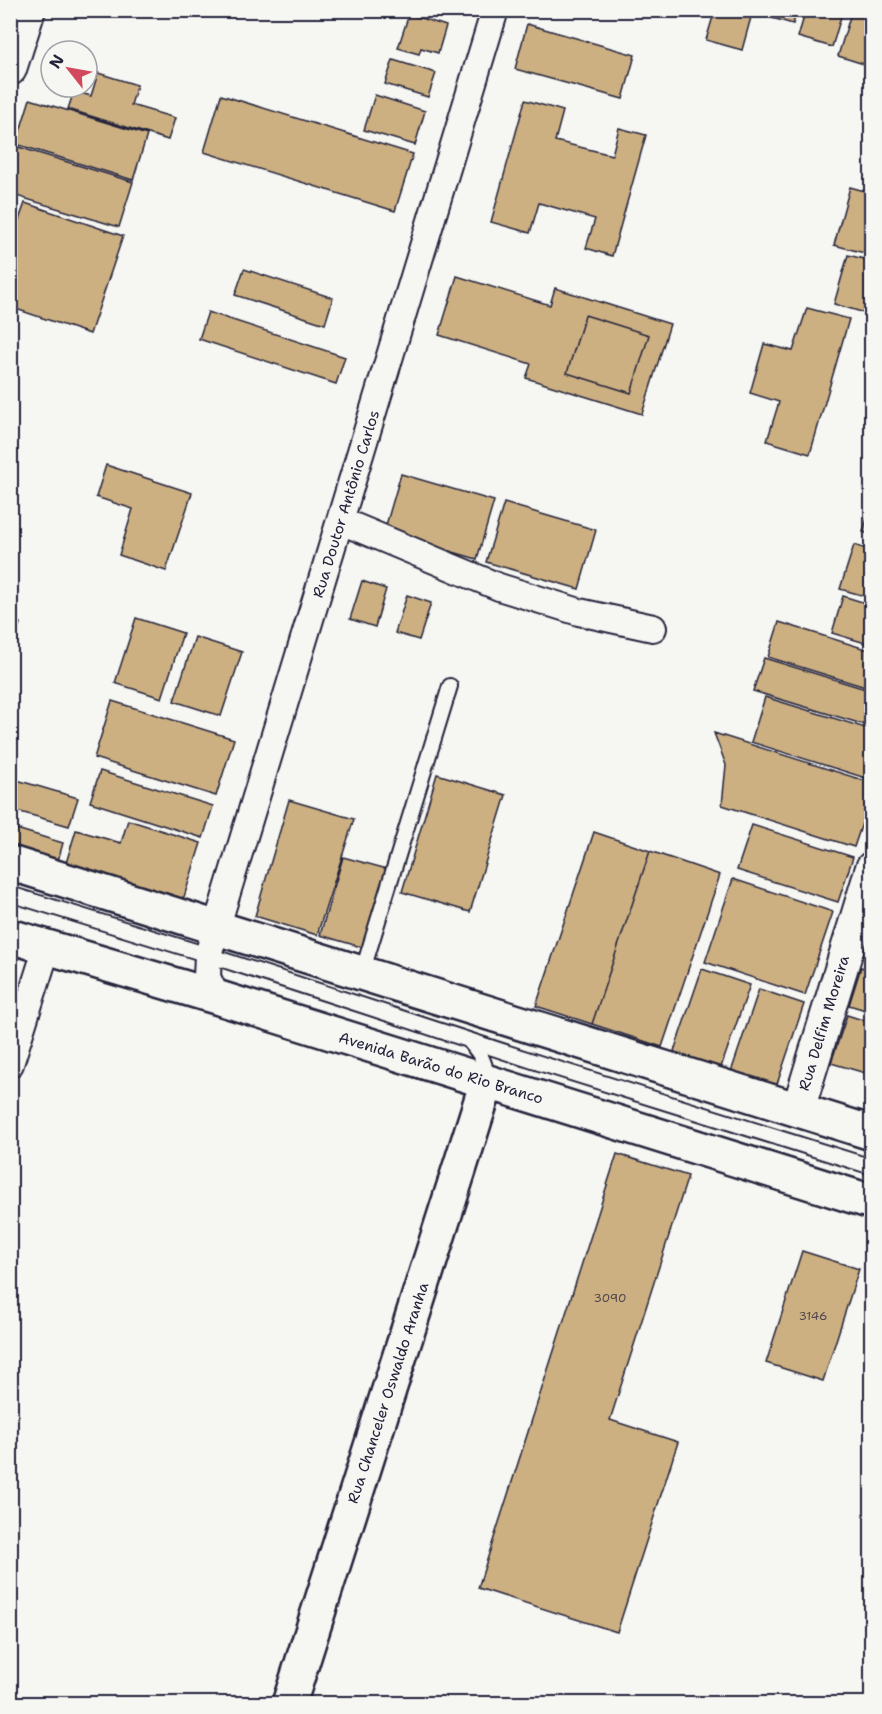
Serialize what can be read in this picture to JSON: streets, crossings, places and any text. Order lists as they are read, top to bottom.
{
  "streets": {
    "main road": ["Avenida Barão do Rio Branco", "Rua Chanceler Oswaldo Aranha"],
    "street": ["Rua Doutor Antônio Carlos", "Rua Delfim Moreira"]
  },
  "crossings": [
    ["Rua Doutor Antônio Carlos", "Avenida Barão do Rio Branco"],
    ["Avenida Barão do Rio Branco", "Rua Chanceler Oswaldo Aranha"]
  ],
  "house_numbers": ["3090", "3146"],
  "north": "top left"
}
